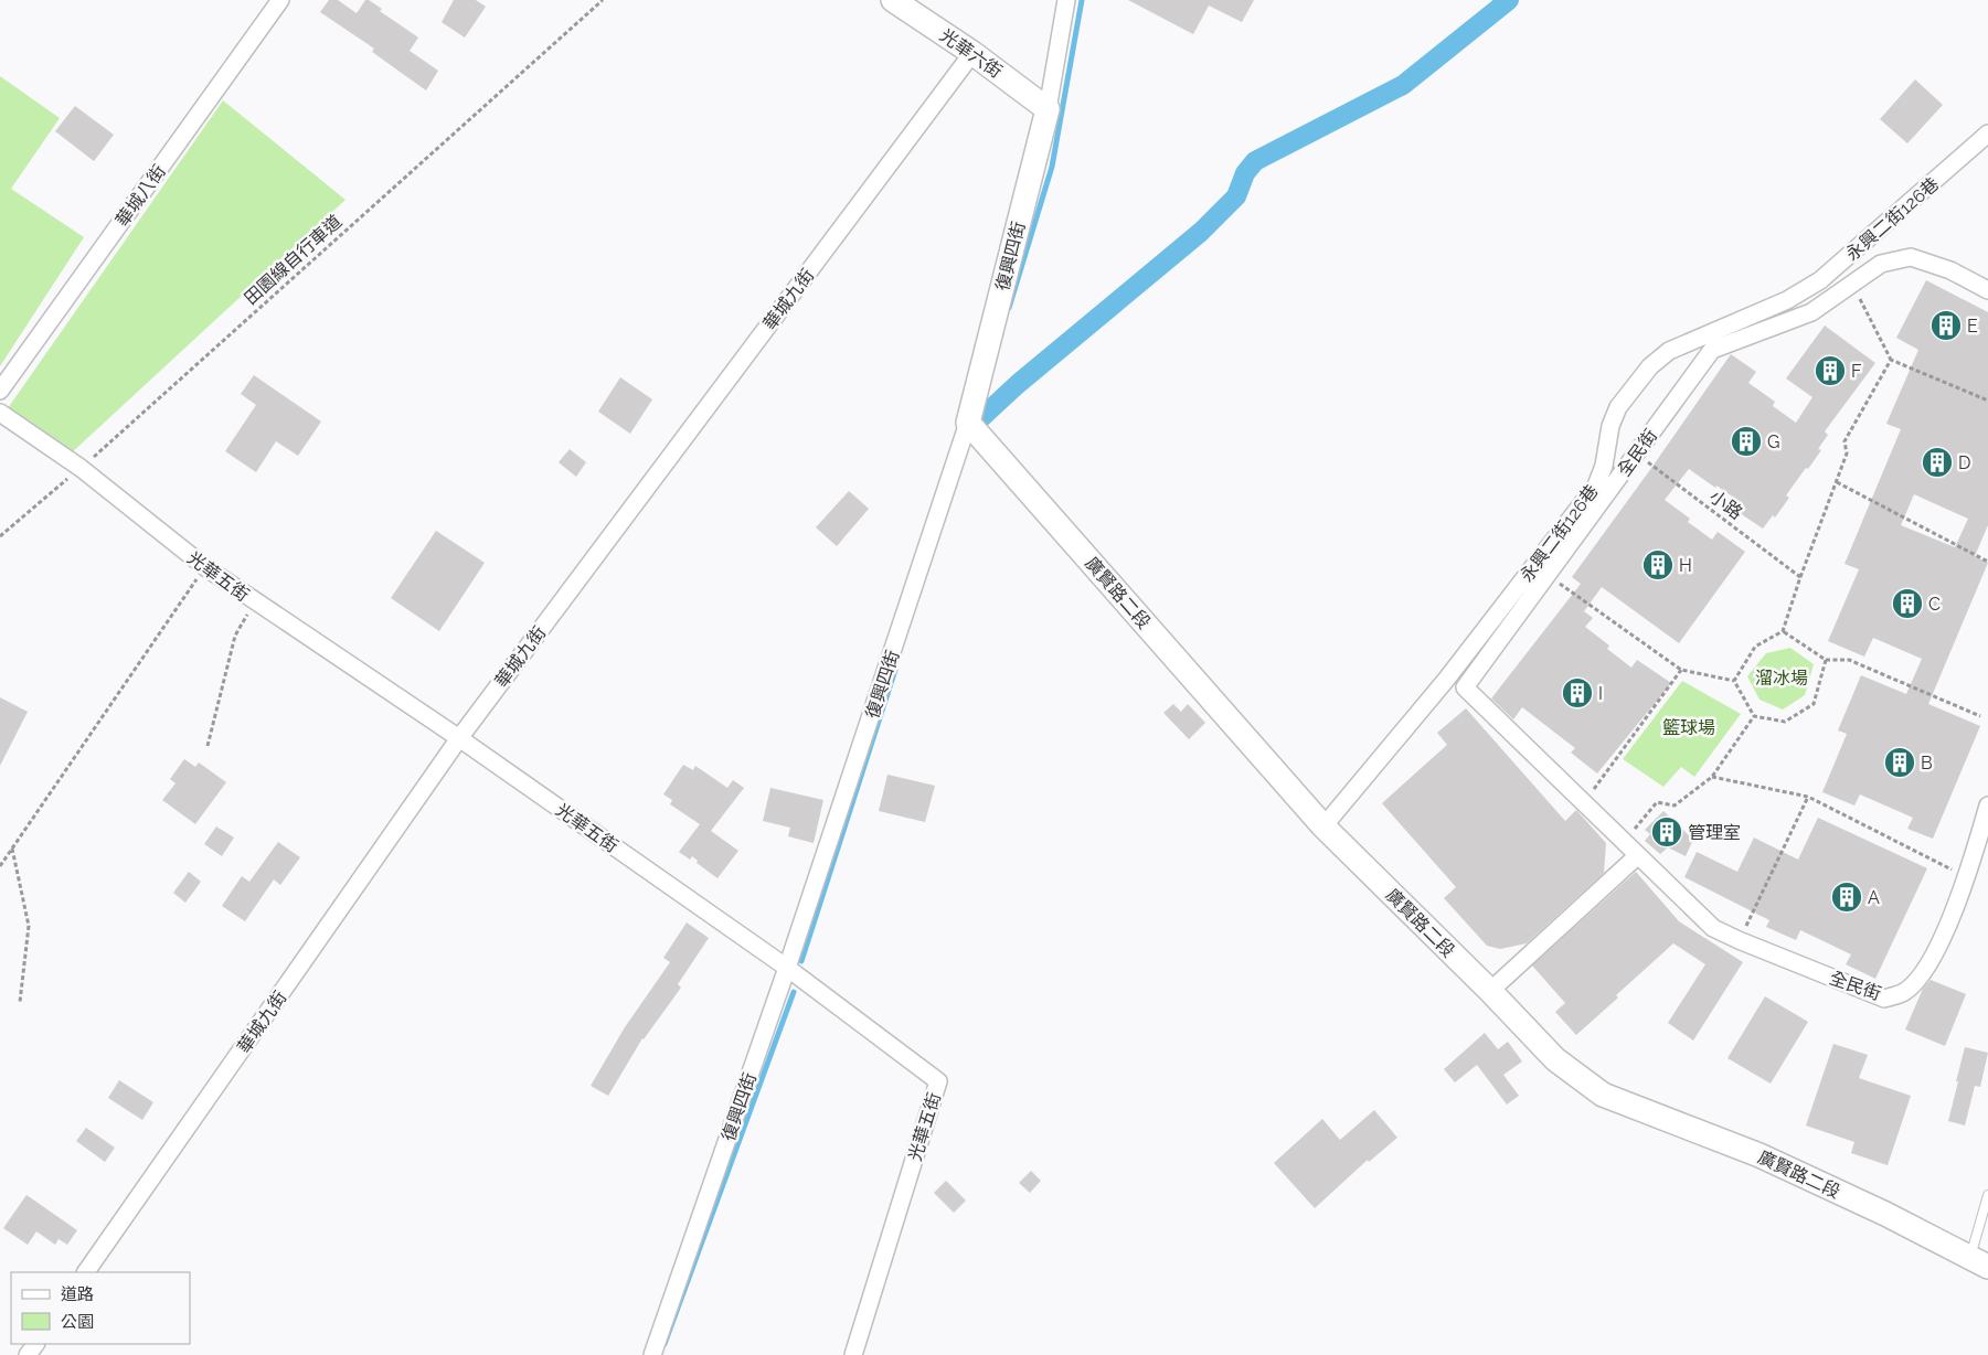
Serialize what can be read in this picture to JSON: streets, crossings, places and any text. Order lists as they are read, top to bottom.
{
  "streets": {
    "street": [
      "光華六街",
      "華城八街",
      "永興二街126巷",
      "復興四街",
      "華城九街",
      "全民街",
      "光華五街",
      "廣賢路二段"
    ],
    "path": ["田園線自行車道", "小路"]
  },
  "crossings": [
    ["光華六街", "復興四街"],
    ["光華六街", "華城九街"],
    ["永興二街126巷", "廣賢路二段"],
    ["復興四街", "光華五街"],
    ["復興四街", "廣賢路二段"],
    ["田園線自行車道", "光華五街"],
    ["華城九街", "光華五街"],
    ["全民街", "小路"]
  ],
  "parks": ["溜冰場", "籃球場"],
  "places": {
    "building": [
      "E",
      "F",
      "G",
      "D",
      "H",
      "C",
      "I",
      "B",
      "管理室",
      "A"
    ]
  },
  "legend": ["道路", "公園"]
}
